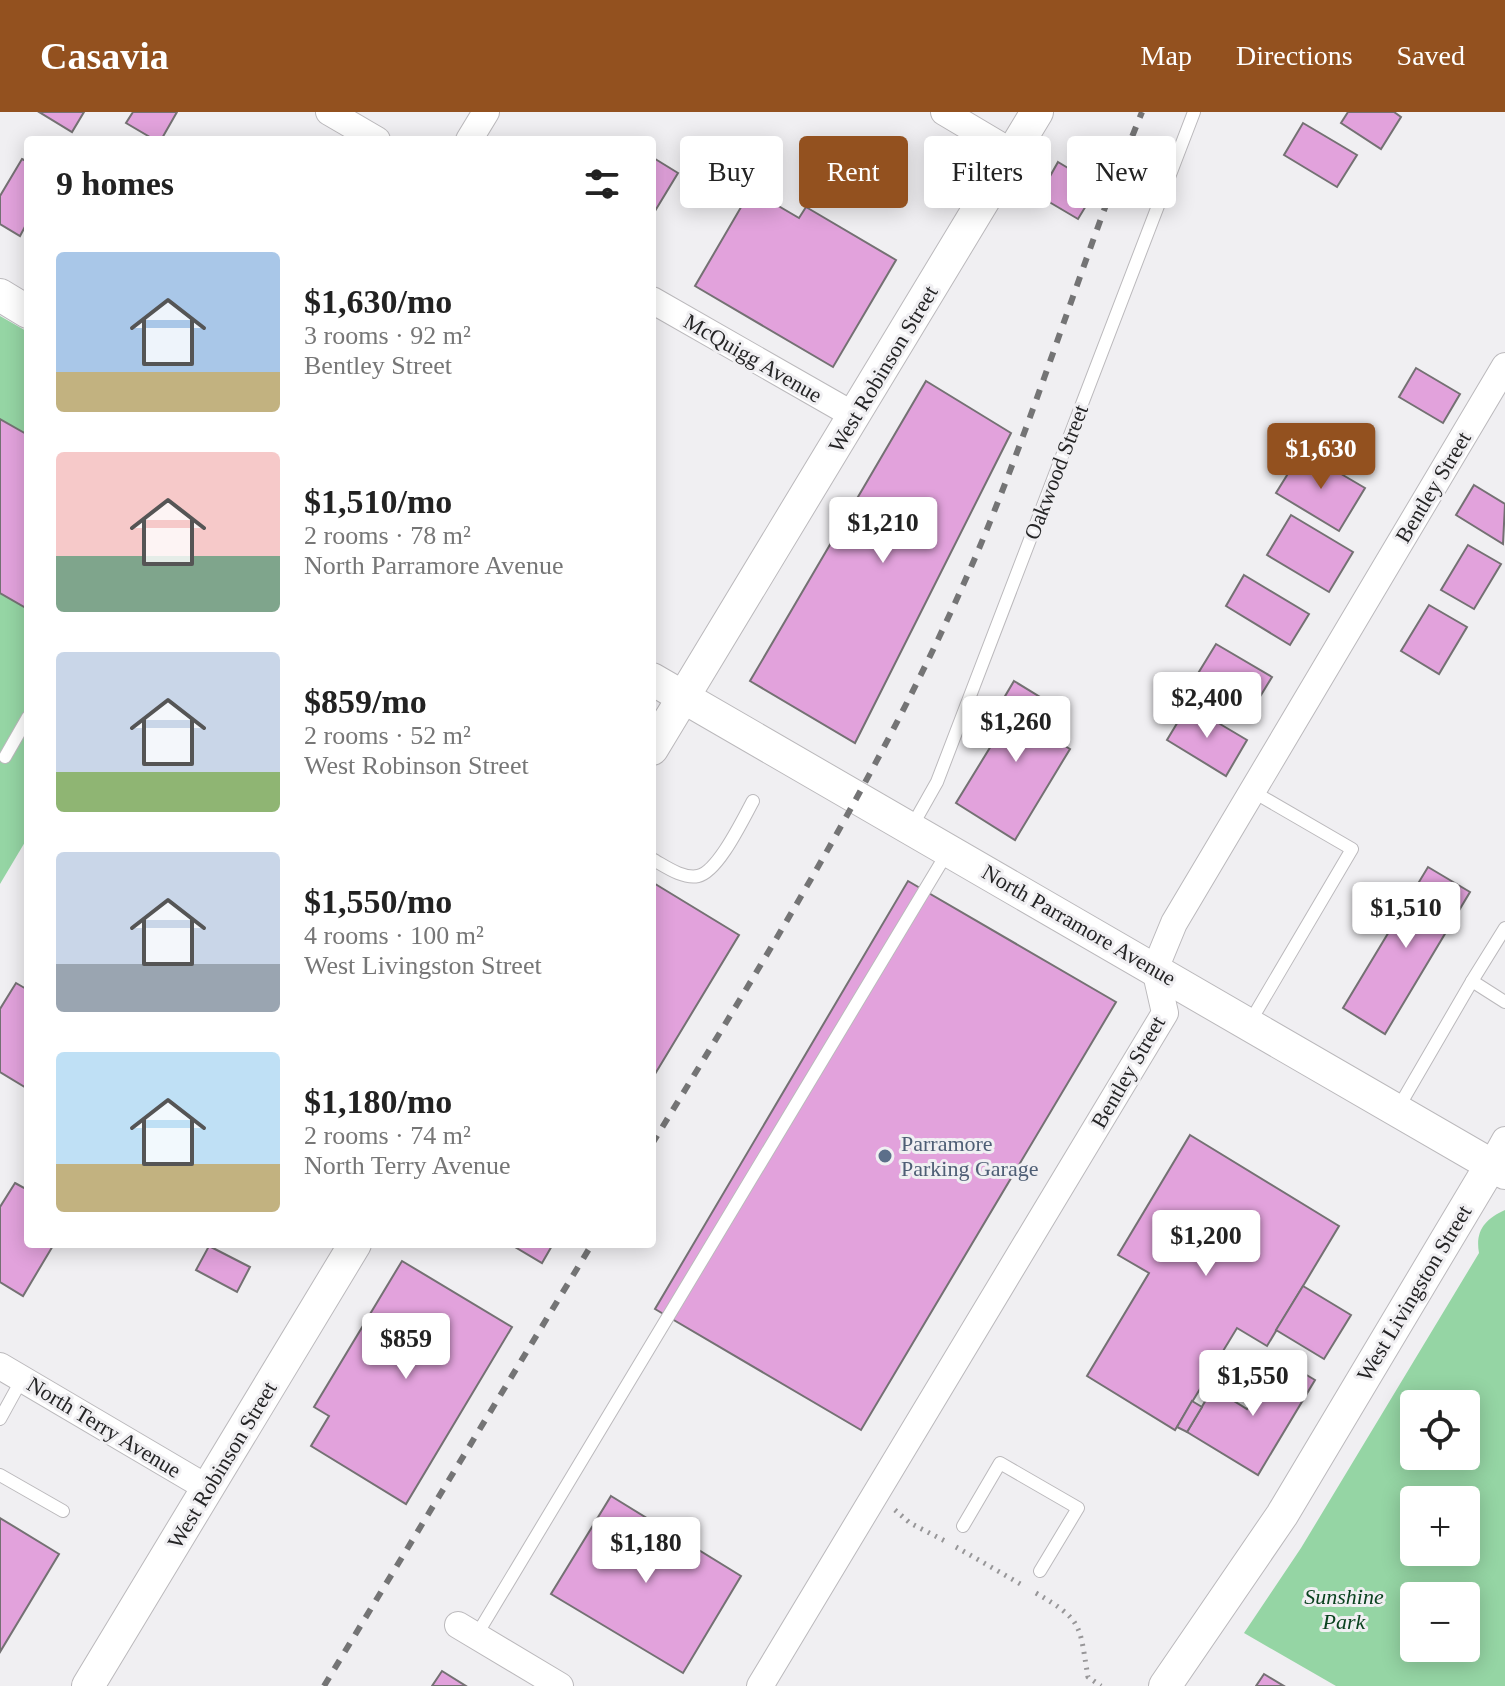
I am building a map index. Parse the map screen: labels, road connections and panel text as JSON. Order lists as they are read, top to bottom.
{
  "streets": {
    "street": [
      "McQuigg Avenue",
      "West Robinson Street",
      "Bentley Street",
      "North Parramore Avenue",
      "West Livingston Street",
      "North Terry Avenue"
    ],
    "lane": ["Oakwood Street"]
  },
  "crossings": [
    ["McQuigg Avenue", "West Robinson Street"],
    ["West Robinson Street", "North Parramore Avenue"],
    ["West Robinson Street", "North Terry Avenue"],
    ["Oakwood Street", "North Parramore Avenue"],
    ["Bentley Street", "North Parramore Avenue"],
    ["North Parramore Avenue", "West Livingston Street"]
  ],
  "parks": ["Sunshine Park"],
  "places": ["Parramore Parking Garage"],
  "page": {
    "header": "Casavia",
    "nav": ["Map", "Directions", "Saved"],
    "chip": [
      "Buy",
      "Rent",
      "Filters",
      "New"
    ],
    "heading": "9 homes",
    "list": [
      {
        "name": "$1,630/mo",
        "note": "3 rooms · 92 m² · Bentley Street"
      },
      {
        "name": "$1,510/mo",
        "note": "2 rooms · 78 m² · North Parramore Avenue"
      },
      {
        "name": "$859/mo",
        "note": "2 rooms · 52 m² · West Robinson Street"
      },
      {
        "name": "$1,550/mo",
        "note": "4 rooms · 100 m² · West Livingston Street"
      },
      {
        "name": "$1,180/mo",
        "note": "2 rooms · 74 m² · North Terry Avenue"
      }
    ],
    "price": [
      "$1,630",
      "$1,210",
      "$2,400",
      "$1,260",
      "$1,510",
      "$1,200",
      "$859",
      "$1,550",
      "$1,180"
    ],
    "map_buttons": ["+", "−"]
  }
}
